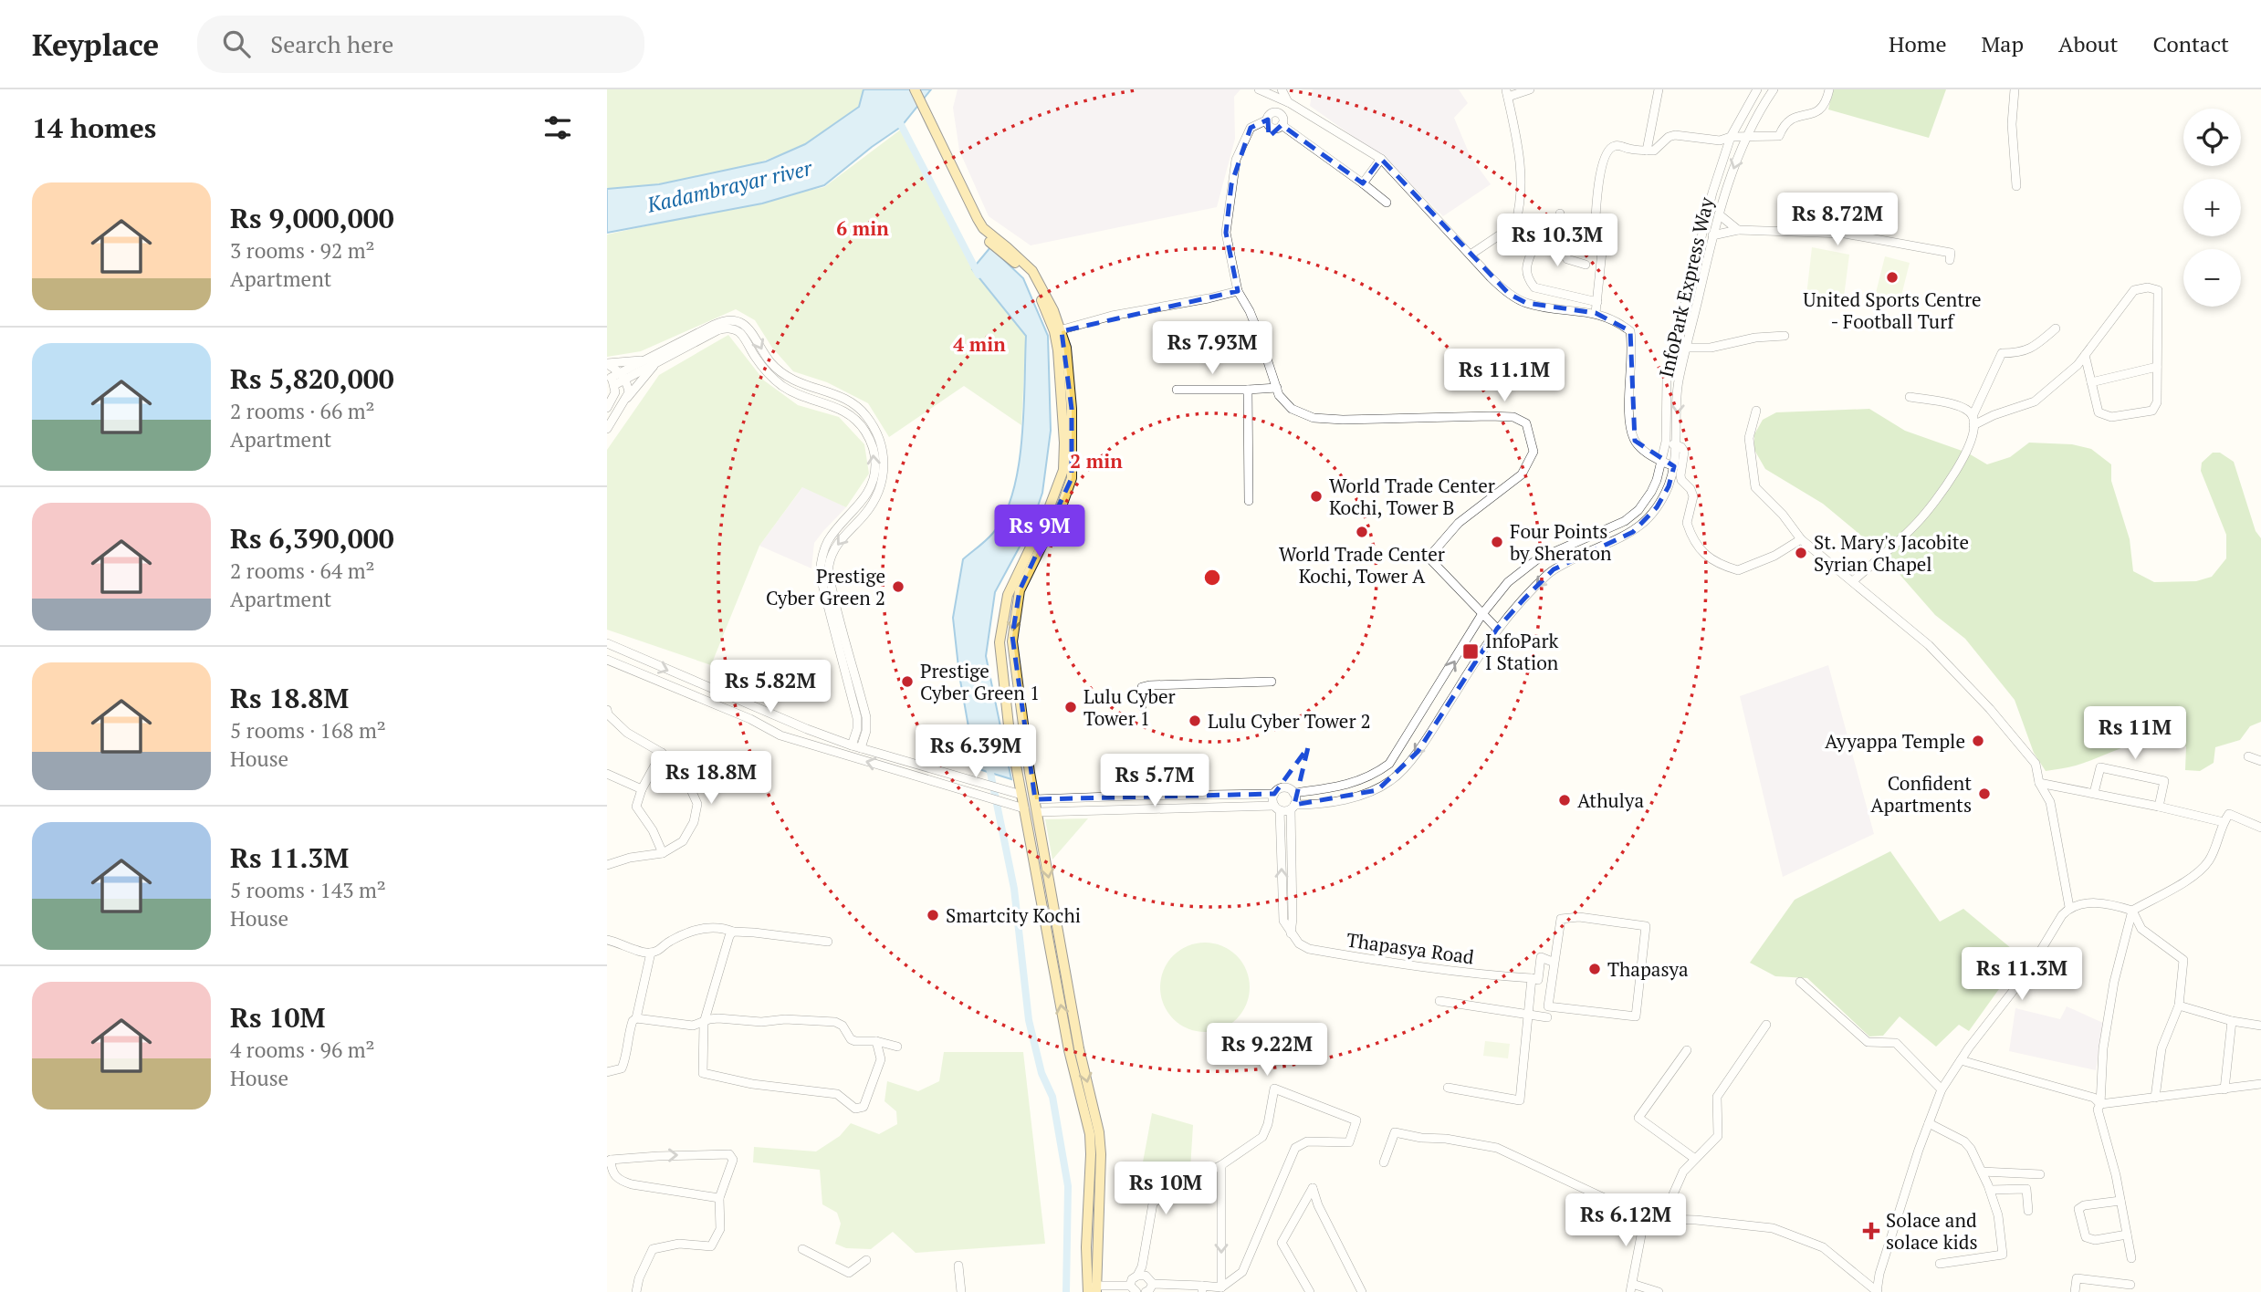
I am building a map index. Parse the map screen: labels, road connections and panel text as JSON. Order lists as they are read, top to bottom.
{
  "streets": {
    "street": ["InfoPark Express Way", "Thapasya Road"]
  },
  "water": ["Kadambrayar river"],
  "places": {
    "other": [
      "United Sports Centre - Football Turf",
      "World Trade Center Kochi, Tower B",
      "World Trade Center Kochi, Tower A",
      "Four Points by Sheraton",
      "St. Mary's Jacobite Syrian Chapel",
      "Prestige Cyber Green 2",
      "Prestige Cyber Green 1",
      "Lulu Cyber Tower 1",
      "Lulu Cyber Tower 2",
      "Ayyappa Temple",
      "Confident Apartments",
      "Athulya",
      "Smartcity Kochi",
      "Thapasya"
    ],
    "transit": ["InfoPark I Station"],
    "health": ["Solace and solace kids"]
  },
  "page": {
    "header": "Keyplace",
    "search": "Search here",
    "nav": [
      "Home",
      "Map",
      "About",
      "Contact"
    ],
    "heading": "14 homes",
    "map_buttons": ["+", "−"],
    "list": [
      {
        "name": "Rs 9,000,000",
        "note": "3 rooms · 92 m² · Apartment"
      },
      {
        "name": "Rs 5,820,000",
        "note": "2 rooms · 66 m² · Apartment"
      },
      {
        "name": "Rs 6,390,000",
        "note": "2 rooms · 64 m² · Apartment"
      },
      {
        "name": "Rs 18.8M",
        "note": "5 rooms · 168 m² · House"
      },
      {
        "name": "Rs 11.3M",
        "note": "5 rooms · 143 m² · House"
      },
      {
        "name": "Rs 10M",
        "note": "4 rooms · 96 m² · House"
      }
    ],
    "price": [
      "Rs 8.72M",
      "Rs 10.3M",
      "Rs 7.93M",
      "Rs 11.1M",
      "Rs 9M",
      "Rs 5.82M",
      "Rs 11M",
      "Rs 6.39M",
      "Rs 18.8M",
      "Rs 5.7M",
      "Rs 11.3M",
      "Rs 9.22M",
      "Rs 10M",
      "Rs 6.12M"
    ]
  },
  "rings": ["6 min", "4 min", "2 min"]
}
